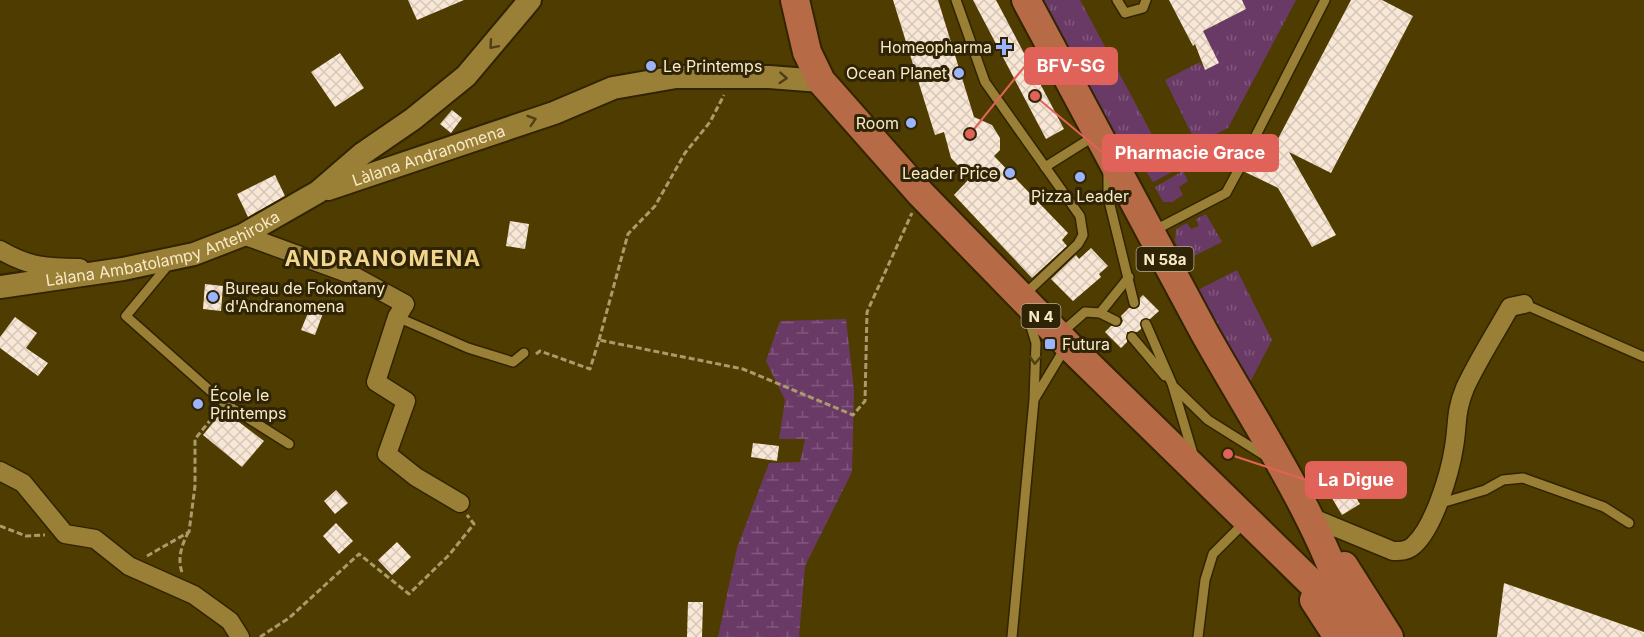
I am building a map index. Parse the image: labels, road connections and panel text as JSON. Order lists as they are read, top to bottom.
{
  "streets": {
    "main road": ["N 58a", "N 4"],
    "street": ["Làlana Andranomena", "Làlana Ambatolampy Antehiroka"]
  },
  "crossings": [
    ["Làlana Andranomena", "Làlana Ambatolampy Antehiroka"],
    ["Làlana Andranomena", "N 4"],
    ["N 58a", "N 4"]
  ],
  "districts": ["ANDRANOMENA"],
  "places": {
    "health": ["Homeopharma"],
    "other": [
      "Le Printemps",
      "Ocean Planet",
      "Pharmacie Grace",
      "Room",
      "BFV-SG",
      "Leader Price",
      "Pizza Leader",
      "Bureau de Fokontany d'Andranomena",
      "École le Printemps",
      "La Digue"
    ],
    "transit": ["Futura"]
  }
}
